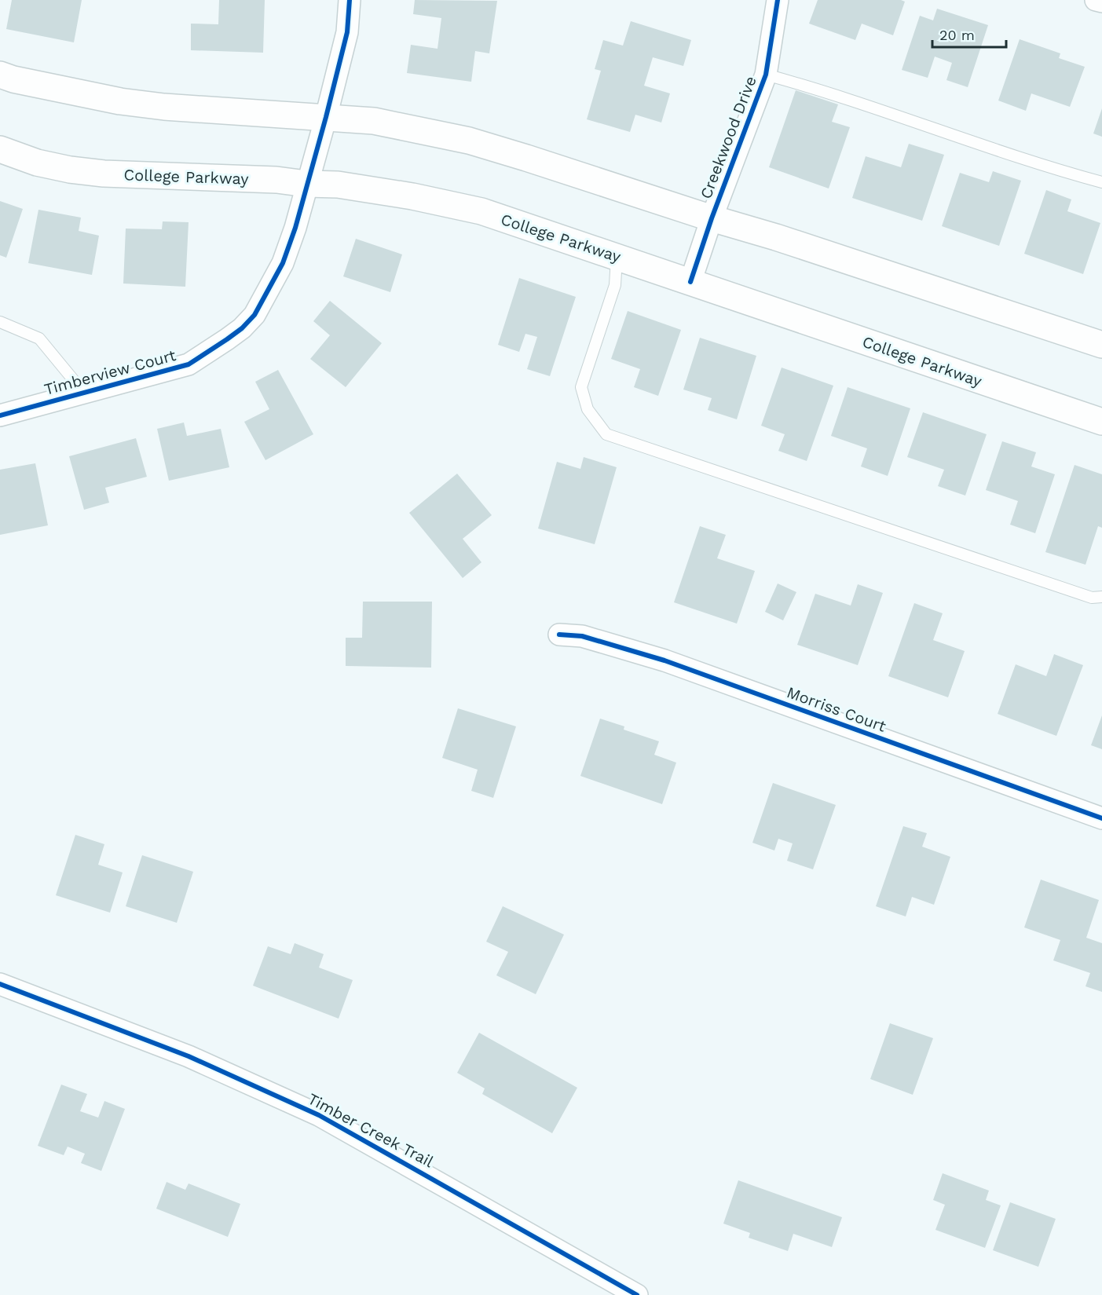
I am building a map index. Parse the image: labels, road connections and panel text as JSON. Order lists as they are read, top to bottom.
{
  "streets": {
    "main road": ["College Parkway"],
    "street": [
      "Creekwood Drive",
      "Timberview Court",
      "Morriss Court",
      "Timber Creek Trail"
    ]
  },
  "crossings": [
    ["Creekwood Drive", "College Parkway"],
    ["College Parkway", "Timberview Court"]
  ],
  "scale_bar": "20 m"
}
